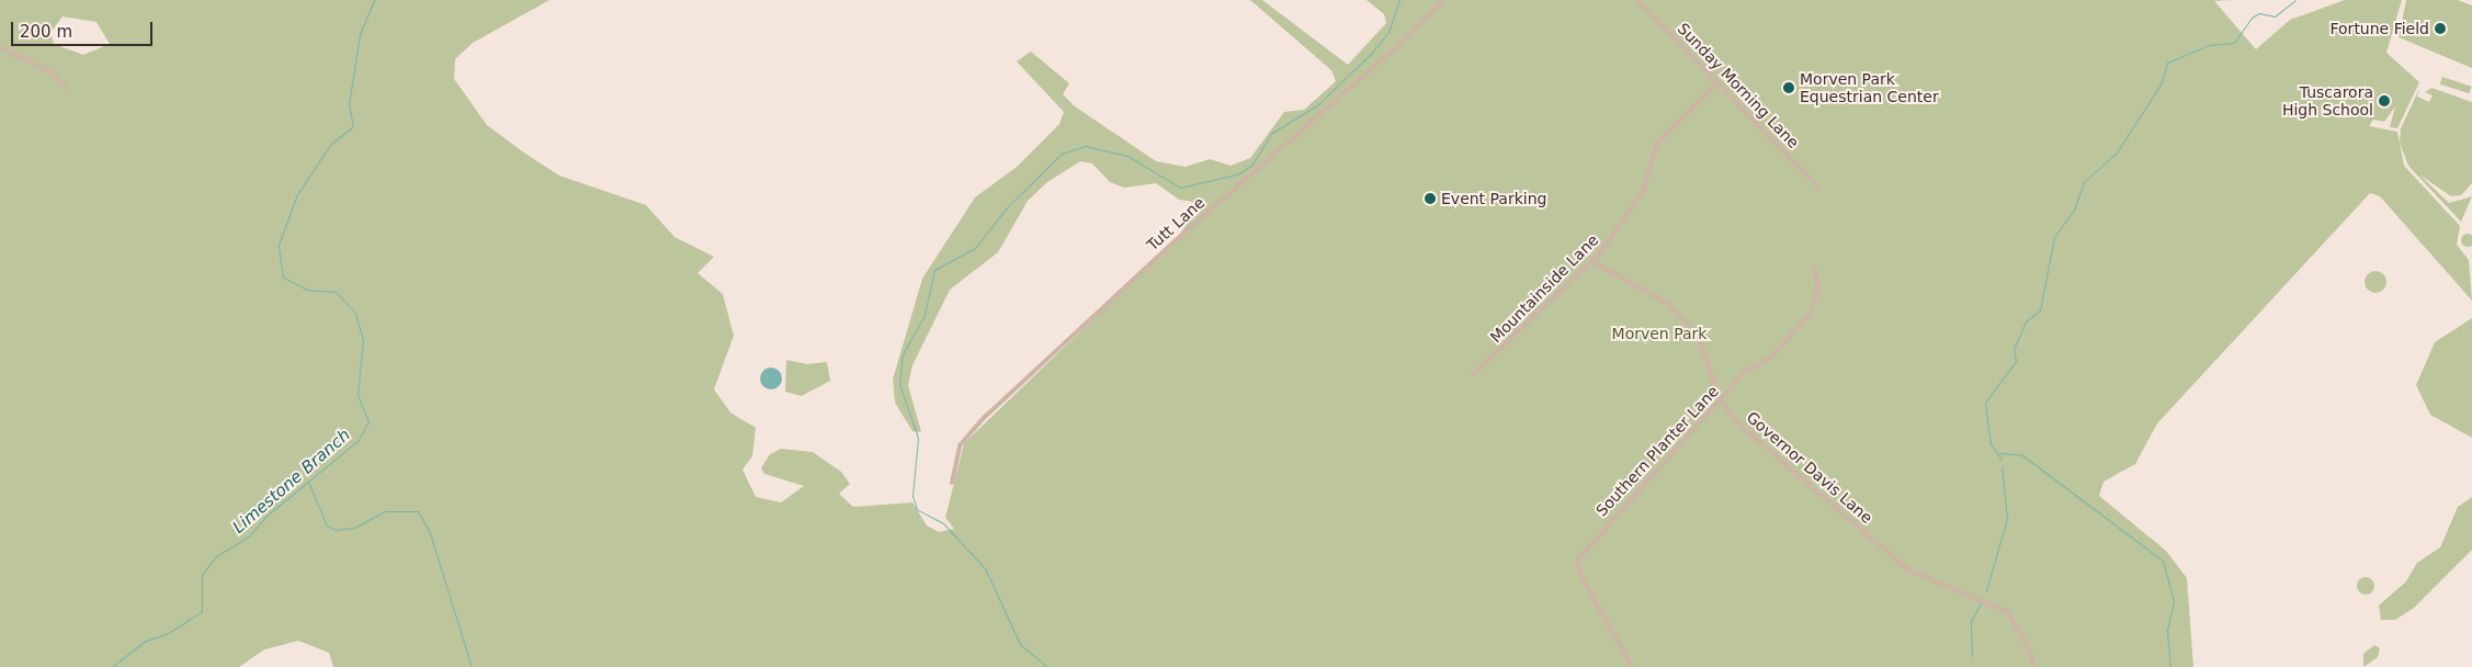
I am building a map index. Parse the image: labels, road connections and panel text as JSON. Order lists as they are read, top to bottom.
{
  "streets": {
    "street": [
      "Sunday Morning Lane",
      "Tutt Lane",
      "Mountainside Lane",
      "Southern Planter Lane",
      "Governor Davis Lane"
    ]
  },
  "crossings": [
    ["Sunday Morning Lane", "Mountainside Lane"],
    ["Mountainside Lane", "Governor Davis Lane"],
    ["Southern Planter Lane", "Governor Davis Lane"]
  ],
  "water": ["Limestone Branch"],
  "parks": ["Morven Park"],
  "places": [
    "Fortune Field",
    "Morven Park Equestrian Center",
    "Tuscarora High School",
    "Event Parking"
  ],
  "scale_bar": "200 m"
}
